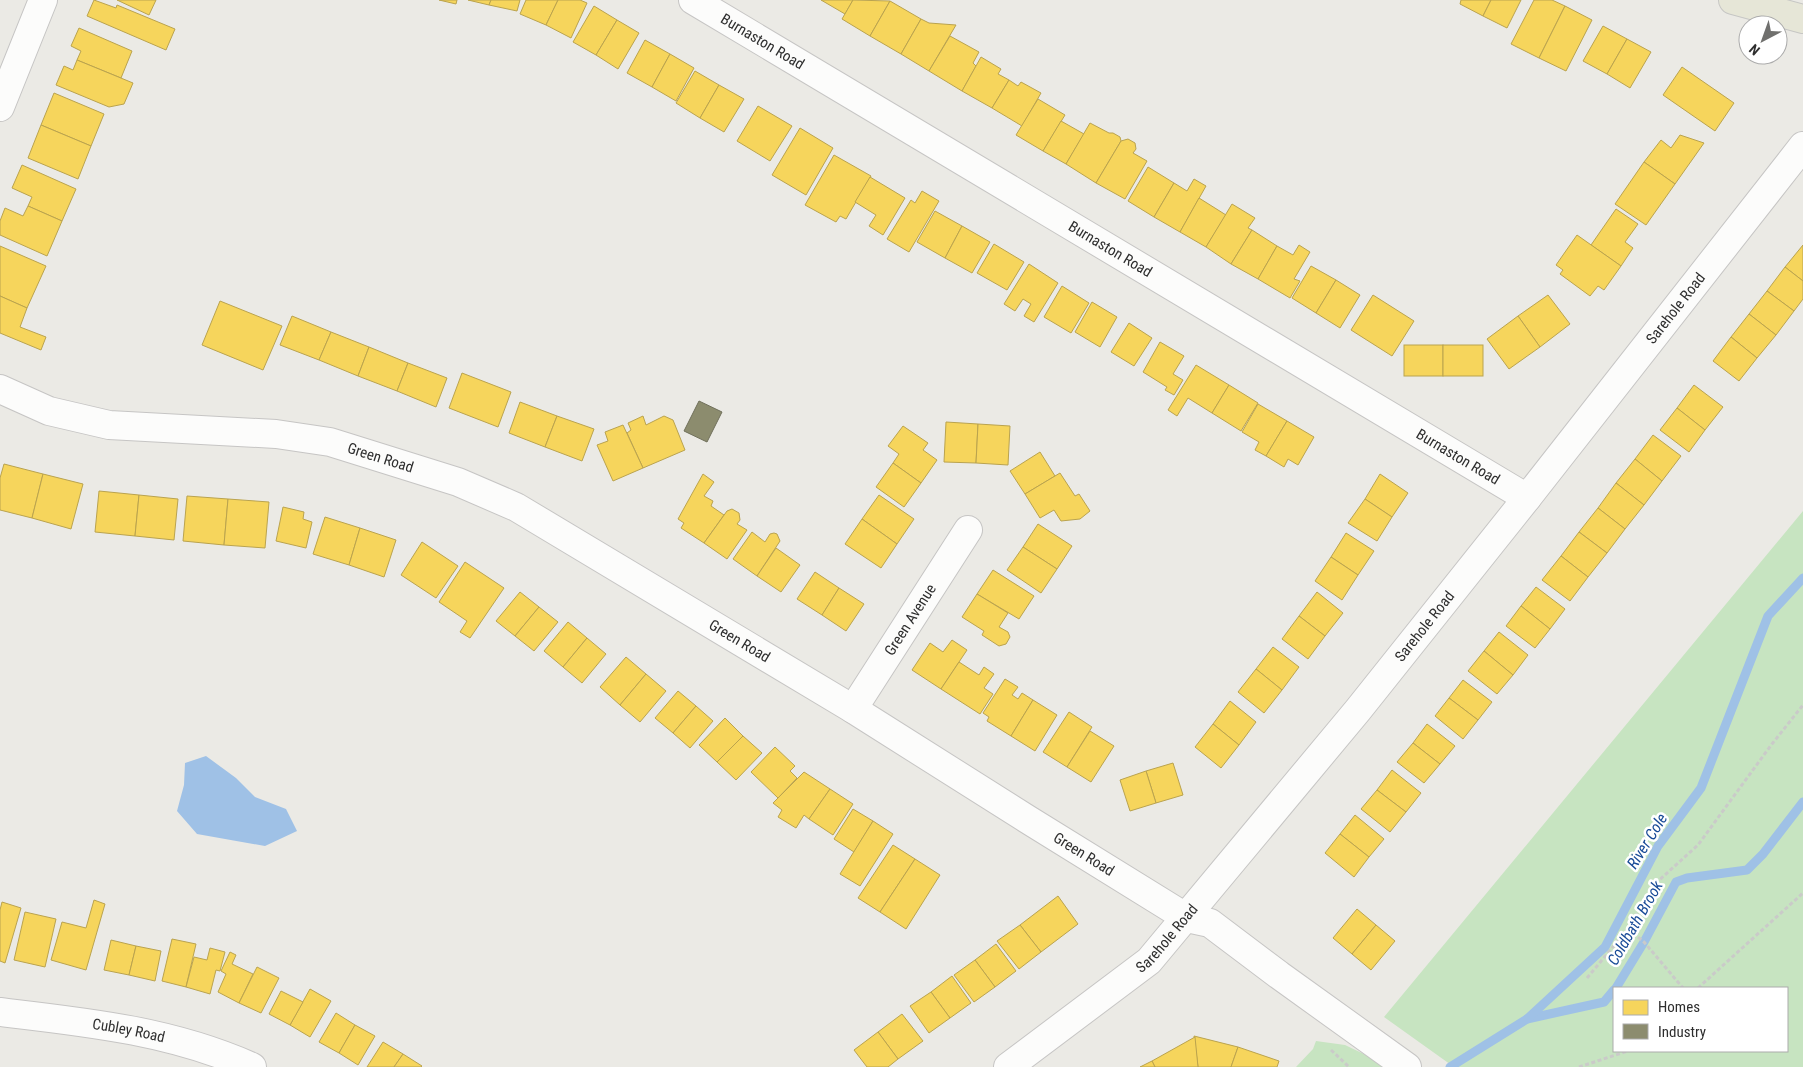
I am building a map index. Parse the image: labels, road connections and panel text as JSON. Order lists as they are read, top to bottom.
{
  "streets": {
    "street": [
      "Burnaston Road",
      "Sarehole Road",
      "Green Road",
      "Green Avenue",
      "Cubley Road"
    ]
  },
  "crossings": [
    ["Burnaston Road", "Sarehole Road"],
    ["Sarehole Road", "Green Road"],
    ["Green Road", "Green Avenue"]
  ],
  "water": ["River Cole", "Coldbath Brook"],
  "legend": ["Homes", "Industry"],
  "north": "bottom left"
}
